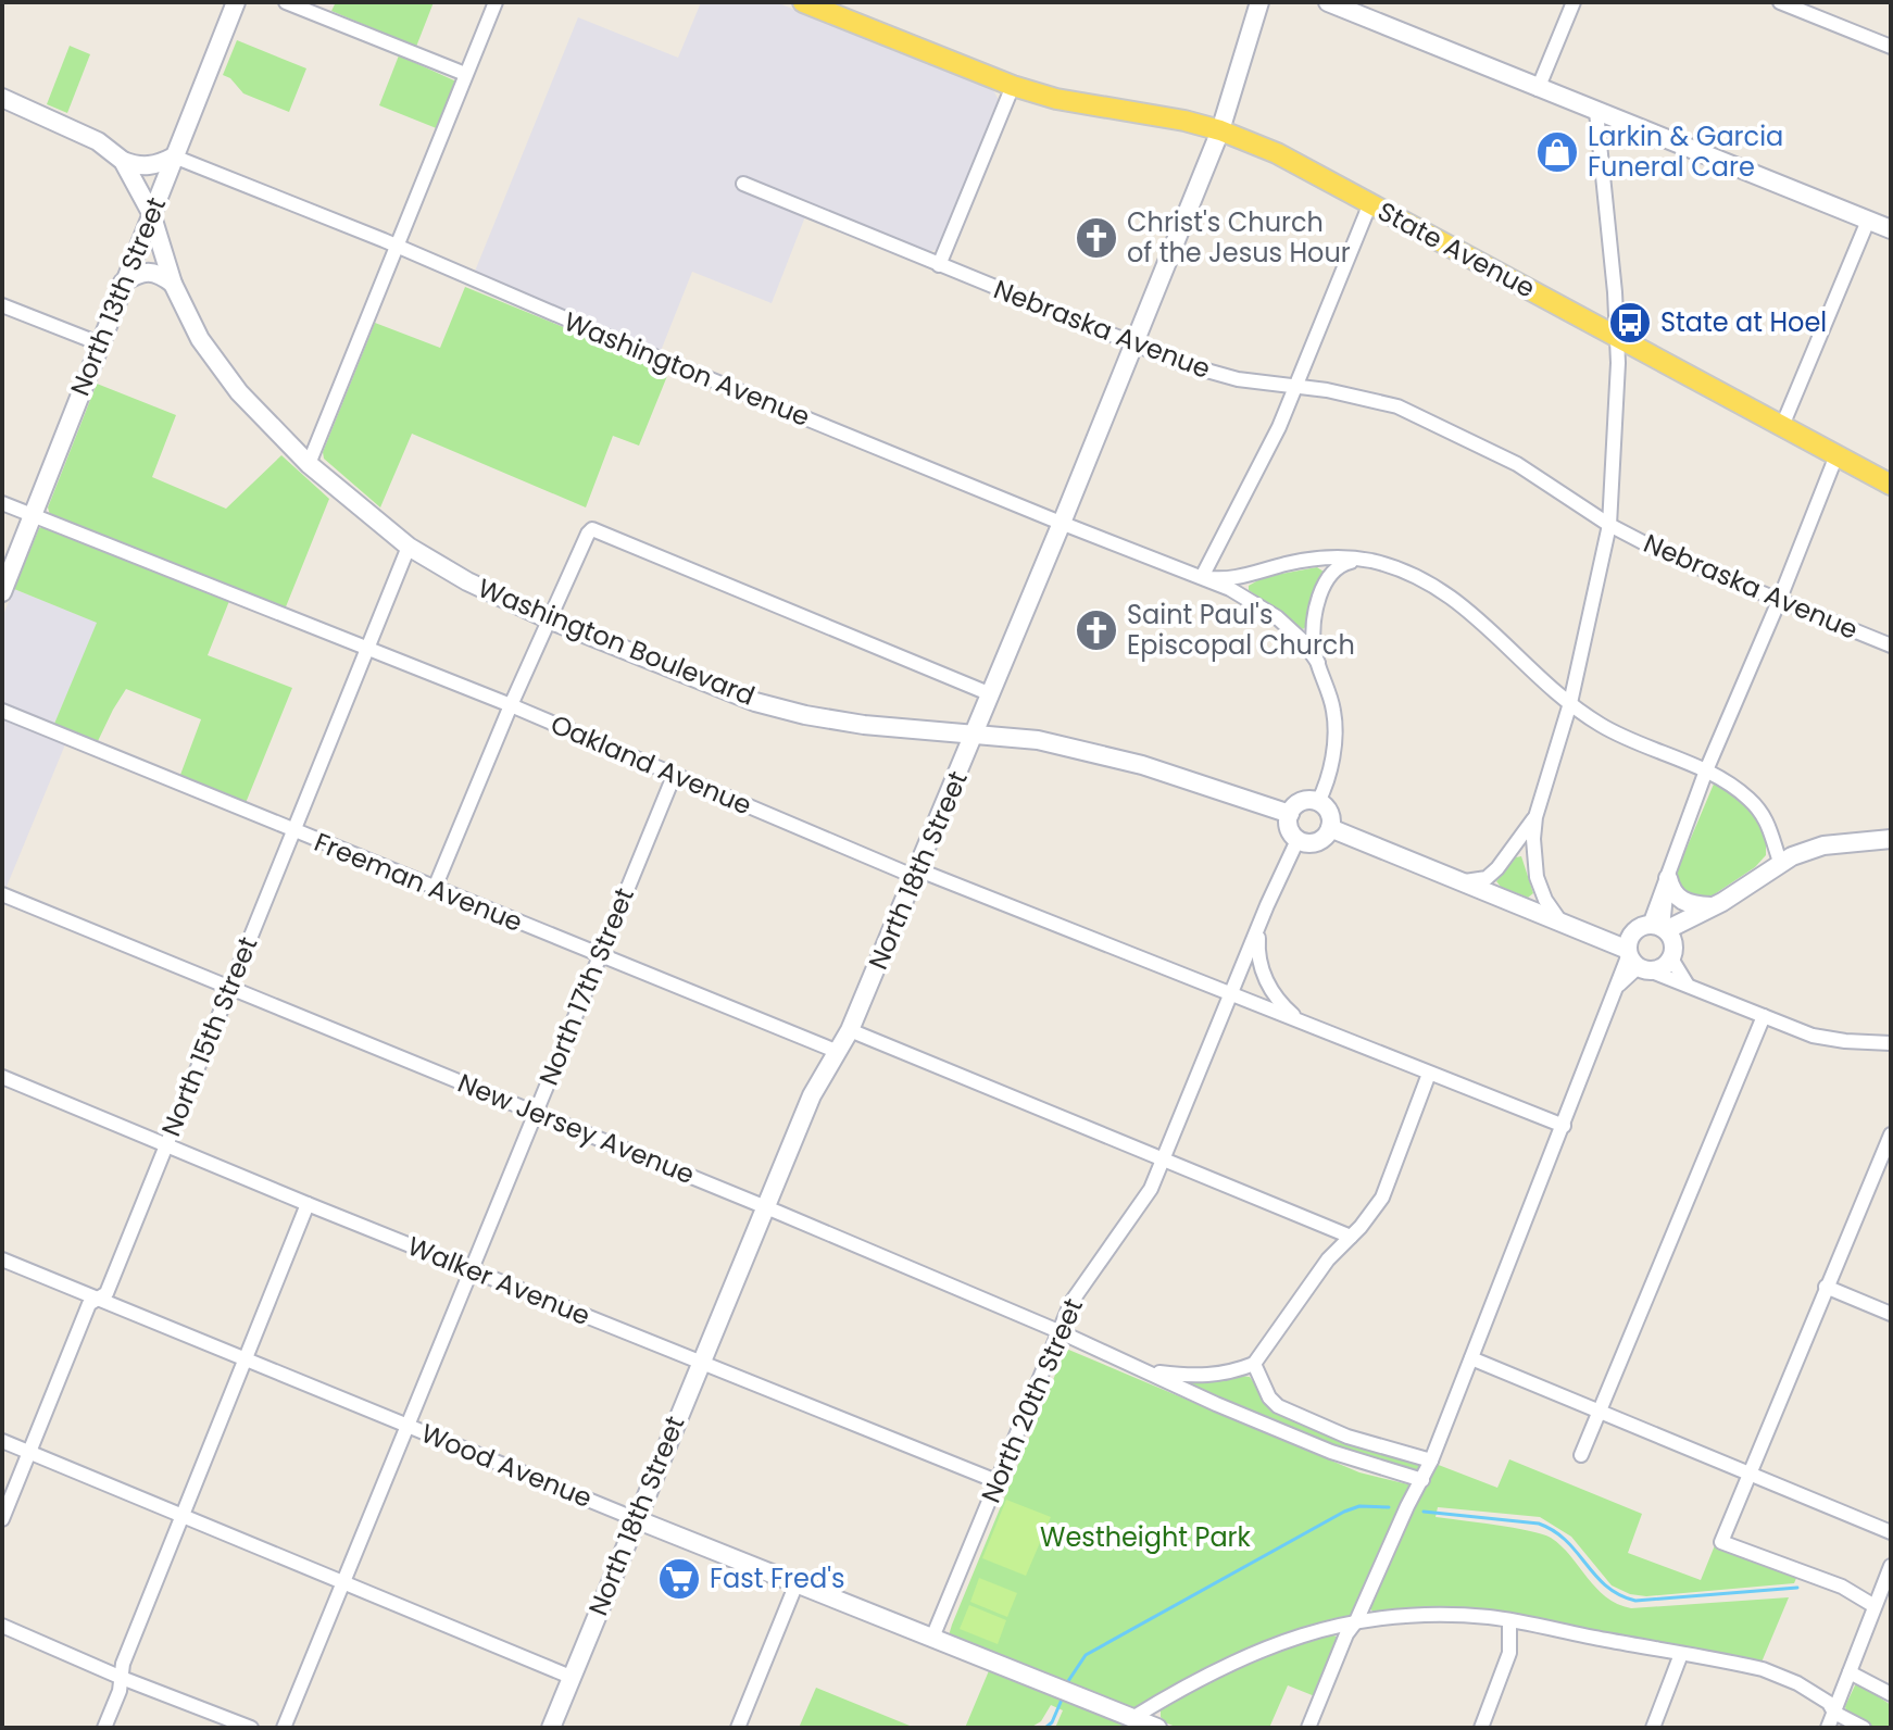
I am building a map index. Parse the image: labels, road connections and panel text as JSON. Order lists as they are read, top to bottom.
{
  "streets": {
    "main road": ["State Avenue"],
    "street": [
      "North 13th Street",
      "Nebraska Avenue",
      "Washington Avenue",
      "Washington Boulevard",
      "Oakland Avenue",
      "North 18th Street",
      "Freeman Avenue",
      "North 17th Street",
      "North 15th Street",
      "New Jersey Avenue",
      "Walker Avenue",
      "North 20th Street",
      "Wood Avenue"
    ]
  },
  "crossings": [
    ["State Avenue", "North 18th Street"],
    ["North 13th Street", "Washington Avenue"],
    ["North 13th Street", "Washington Boulevard"],
    ["North 13th Street", "Oakland Avenue"],
    ["Nebraska Avenue", "North 18th Street"],
    ["Washington Avenue", "North 18th Street"],
    ["Washington Boulevard", "North 18th Street"],
    ["Washington Boulevard", "North 15th Street"],
    ["Washington Boulevard", "North 20th Street"],
    ["Oakland Avenue", "North 18th Street"],
    ["Oakland Avenue", "North 17th Street"],
    ["Oakland Avenue", "North 15th Street"],
    ["Oakland Avenue", "North 20th Street"],
    ["North 18th Street", "Freeman Avenue"],
    ["North 18th Street", "New Jersey Avenue"],
    ["North 18th Street", "Walker Avenue"],
    ["North 18th Street", "Wood Avenue"],
    ["Freeman Avenue", "North 17th Street"],
    ["Freeman Avenue", "North 15th Street"],
    ["North 17th Street", "New Jersey Avenue"],
    ["North 17th Street", "Walker Avenue"],
    ["North 17th Street", "Wood Avenue"],
    ["North 15th Street", "New Jersey Avenue"],
    ["North 15th Street", "Walker Avenue"],
    ["North 15th Street", "Wood Avenue"],
    ["New Jersey Avenue", "North 20th Street"],
    ["Walker Avenue", "North 20th Street"],
    ["North 20th Street", "Wood Avenue"]
  ],
  "parks": ["Westheight Park"],
  "places": {
    "shop": ["Larkin & Garcia Funeral Care"],
    "church": ["Christ's Church of the Jesus Hour", "Saint Paul's Episcopal Church"],
    "bus stop": ["State at Hoel"],
    "supermarket": ["Fast Fred's"]
  }
}
